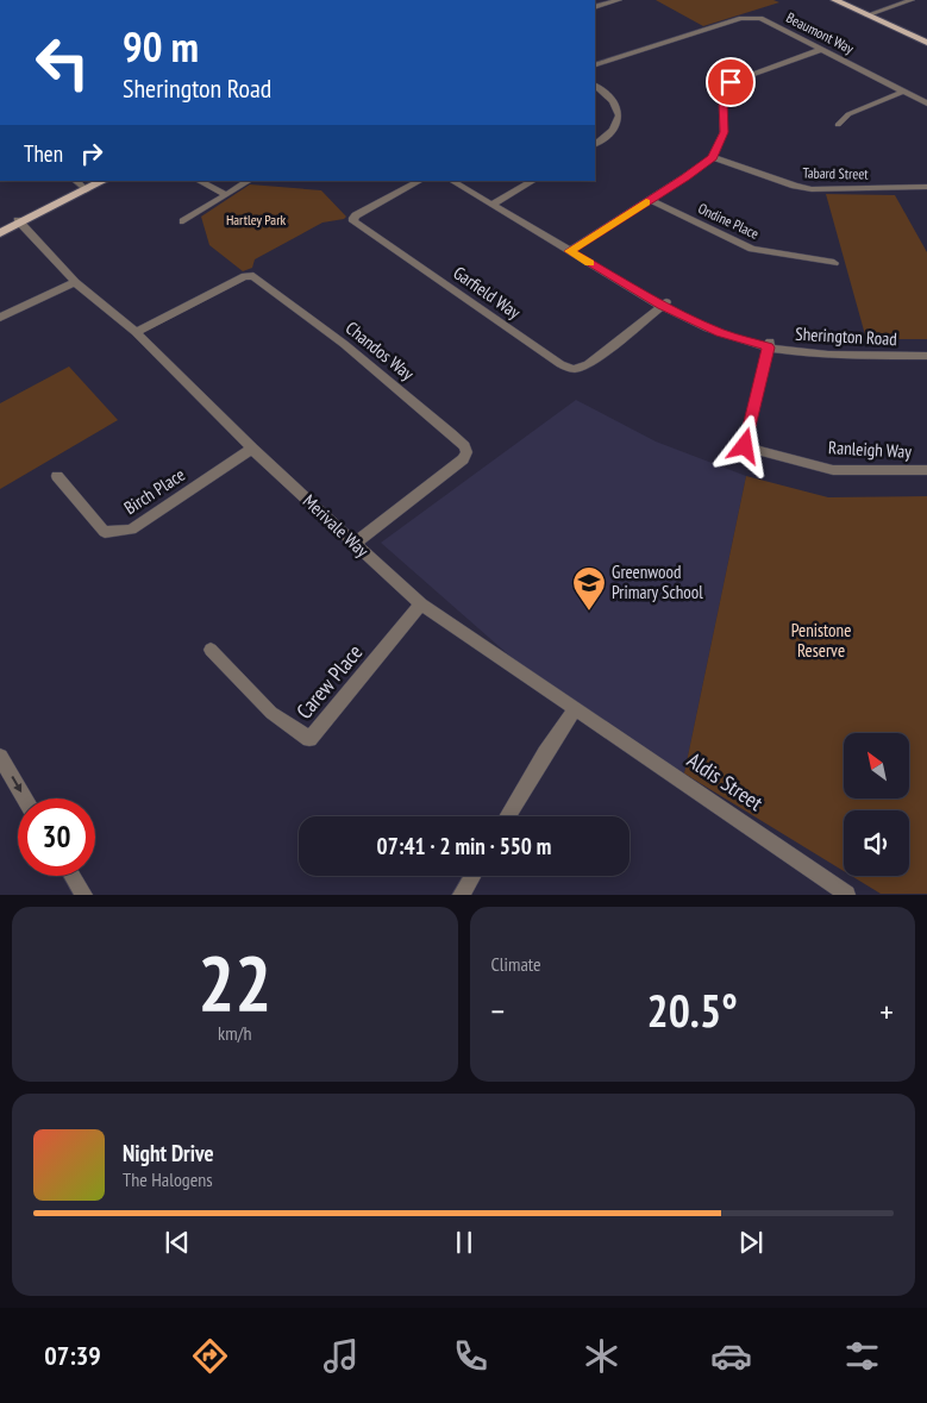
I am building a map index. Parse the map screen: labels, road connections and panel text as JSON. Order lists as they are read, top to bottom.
{
  "streets": {
    "street": [
      "Beaumont Way",
      "Tabard Street",
      "Ondine Place",
      "Garfield Way",
      "Sherington Road",
      "Chandos Way",
      "Ranleigh Way",
      "Birch Place",
      "Merivale Way",
      "Carew Place",
      "Aldis Street"
    ]
  },
  "crossings": [
    ["Garfield Way", "Sherington Road"],
    ["Sherington Road", "Ranleigh Way"],
    ["Chandos Way", "Merivale Way"],
    ["Birch Place", "Merivale Way"],
    ["Merivale Way", "Carew Place"],
    ["Merivale Way", "Aldis Street"]
  ],
  "parks": ["Hartley Park", "Penistone Reserve"],
  "places": {
    "school or university": ["Greenwood Primary School"]
  },
  "north": "top left",
  "page": {
    "turn": ["90 m", "Sherington Road"],
    "then": "Then",
    "limit": "30",
    "trip": "07:41 · 2 min · 550 m",
    "tile": [
      ["22", "km/h"],
      "Climate"
    ],
    "heat": ["−", "20.5°", "+"],
    "song": ["Night Drive", "The Halogens"],
    "tabs": "07:39"
  }
}
